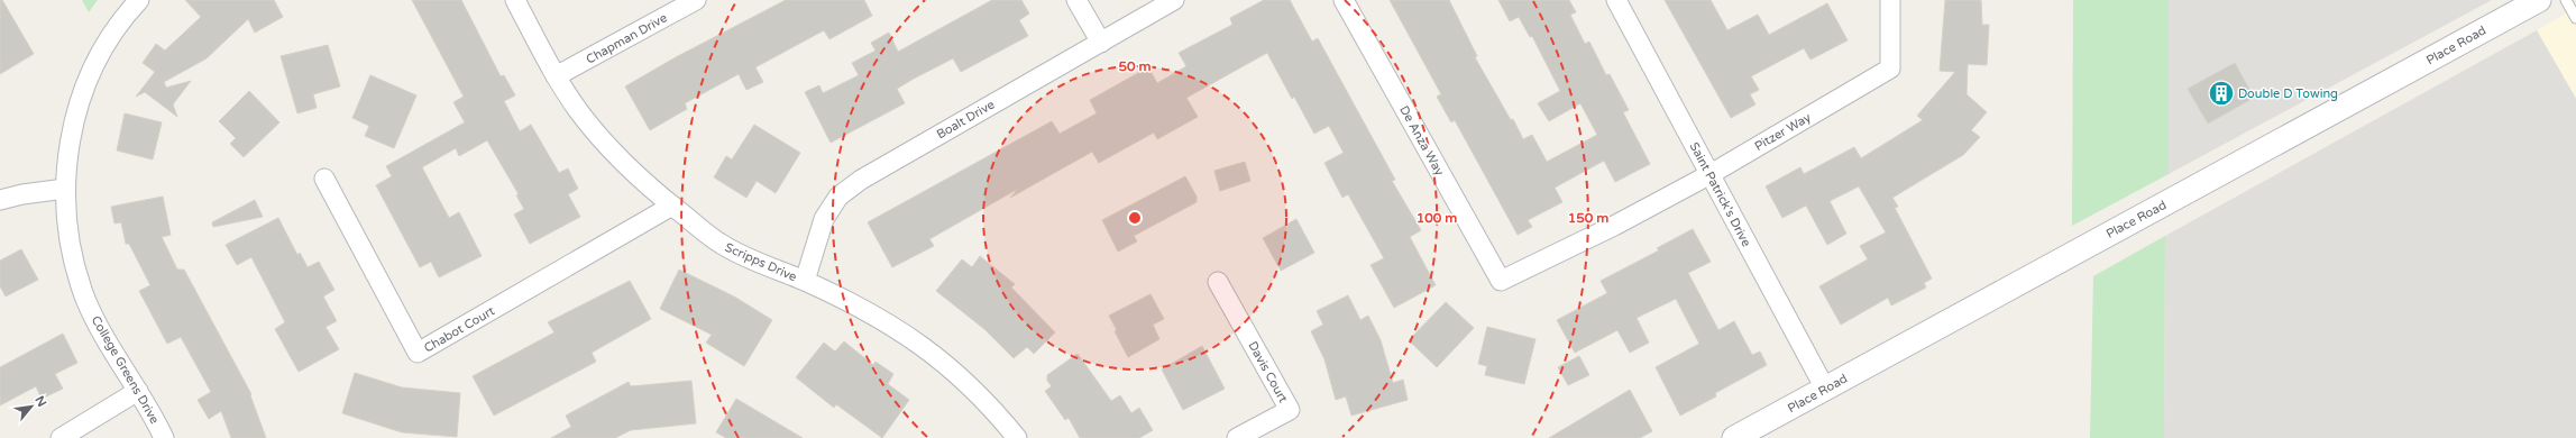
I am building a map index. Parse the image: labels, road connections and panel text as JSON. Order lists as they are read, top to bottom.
{
  "streets": {
    "street": [
      "Chapman Drive",
      "Place Road",
      "Boalt Drive",
      "Pitzer Way",
      "De Anza Way",
      "Saint Patrick's Drive",
      "Scripps Drive",
      "Chabot Court",
      "College Greens Drive",
      "Davis Court"
    ]
  },
  "crossings": [
    ["Chapman Drive", "Scripps Drive"],
    ["Place Road", "Saint Patrick's Drive"],
    ["Boalt Drive", "Scripps Drive"],
    ["Pitzer Way", "De Anza Way"],
    ["Pitzer Way", "Saint Patrick's Drive"],
    ["Scripps Drive", "Chabot Court"]
  ],
  "places": {
    "building": ["Double D Towing"]
  },
  "north": "top right",
  "rings": ["50 m", "100 m", "150 m"]
}
